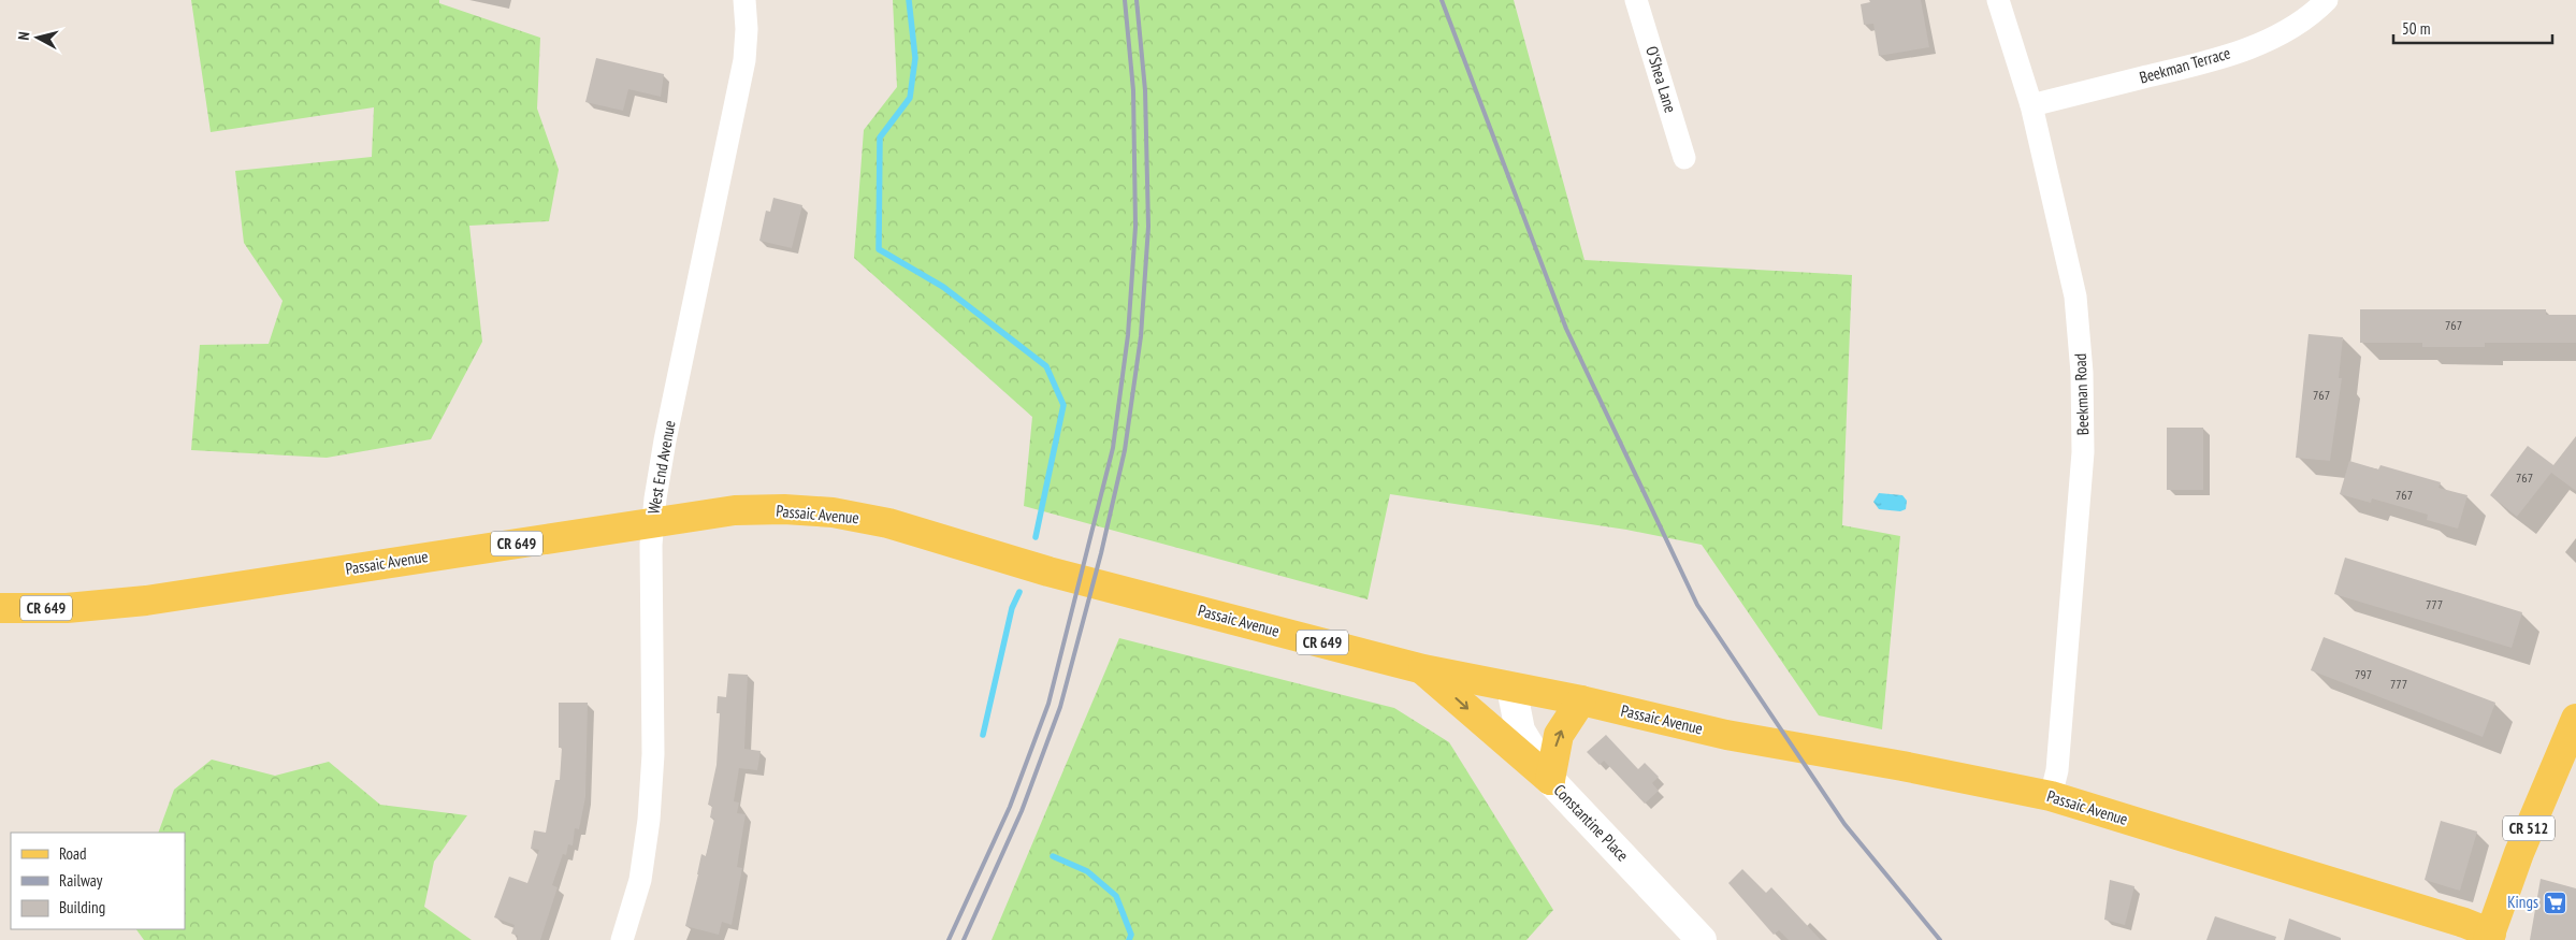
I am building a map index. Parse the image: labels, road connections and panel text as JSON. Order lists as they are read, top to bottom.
{
  "streets": {
    "main road": ["Passaic Avenue", "CR 649", "CR 512"],
    "street": [
      "Beekman Terrace",
      "O'Shea Lane",
      "Beekman Road",
      "West End Avenue",
      "Constantine Place"
    ]
  },
  "crossings": [
    ["Beekman Terrace", "Beekman Road"],
    ["Beekman Road", "Passaic Avenue"],
    ["West End Avenue", "Passaic Avenue"],
    ["Passaic Avenue", "Constantine Place"],
    ["Passaic Avenue", "CR 512"]
  ],
  "places": {
    "supermarket": ["Kings"]
  },
  "house_numbers": [
    "767",
    "767",
    "767",
    "767",
    "777",
    "797",
    "777"
  ],
  "legend": ["Road", "Railway", "Building"],
  "scale_bar": "50 m",
  "north": "left"
}
